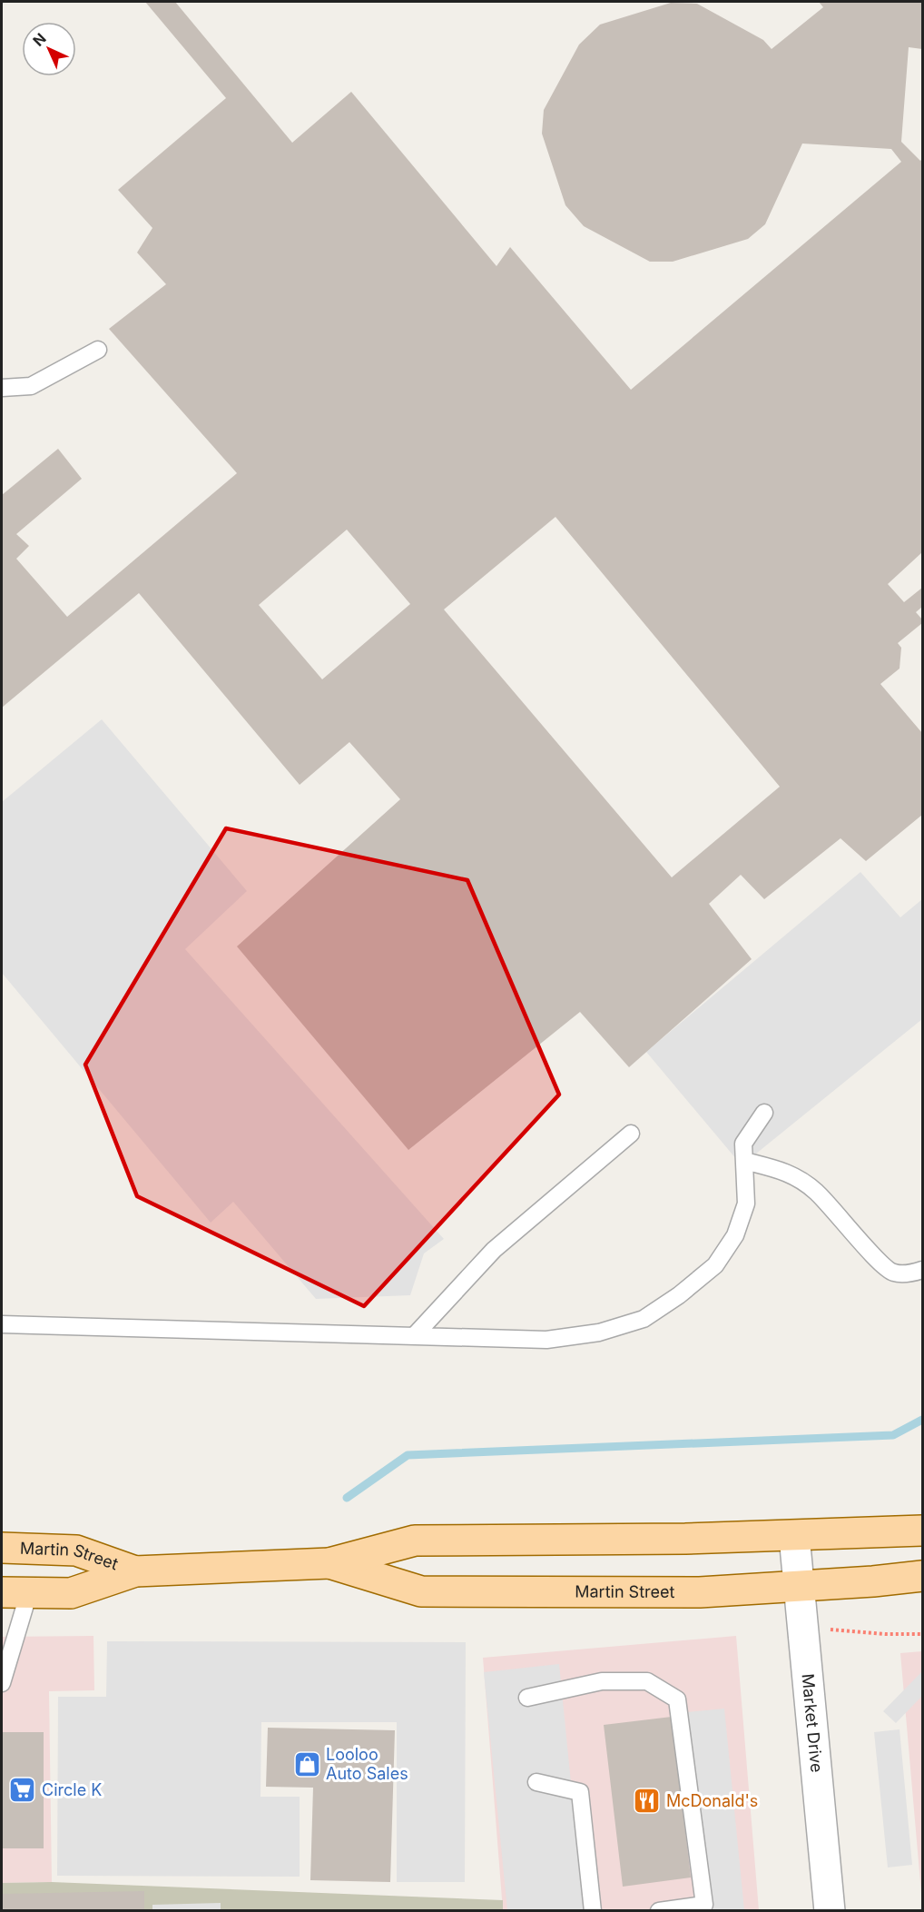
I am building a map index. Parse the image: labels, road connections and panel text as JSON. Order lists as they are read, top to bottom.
{
  "streets": {
    "main road": ["Martin Street"],
    "street": ["Market Drive"]
  },
  "crossings": [
    ["Martin Street", "Market Drive"]
  ],
  "places": {
    "shop": ["Looloo Auto Sales"],
    "supermarket": ["Circle K"],
    "restaurant": ["McDonald's"]
  },
  "north": "top left"
}
